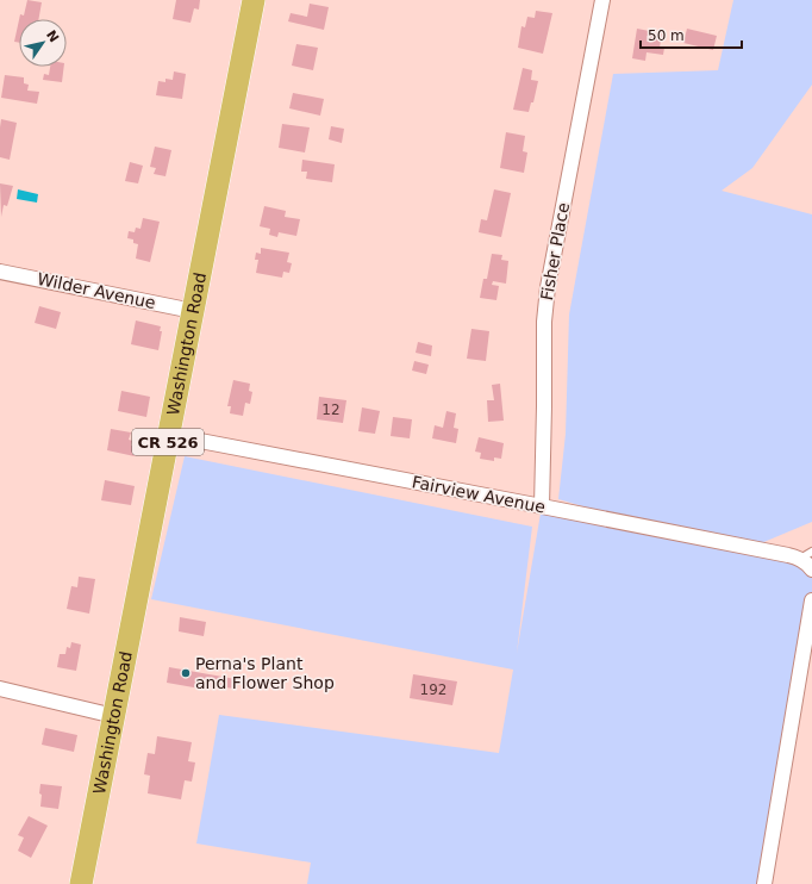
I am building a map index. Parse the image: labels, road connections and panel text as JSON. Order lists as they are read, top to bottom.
{
  "streets": {
    "main road": ["Washington Road", "CR 526"],
    "street": ["Fisher Place", "Wilder Avenue", "Fairview Avenue"]
  },
  "crossings": [
    ["Fisher Place", "Fairview Avenue"],
    ["Wilder Avenue", "Washington Road"],
    ["Washington Road", "Fairview Avenue"]
  ],
  "places": ["Perna's Plant and Flower Shop"],
  "house_numbers": ["12", "192"],
  "scale_bar": "50 m",
  "north": "top right"
}
